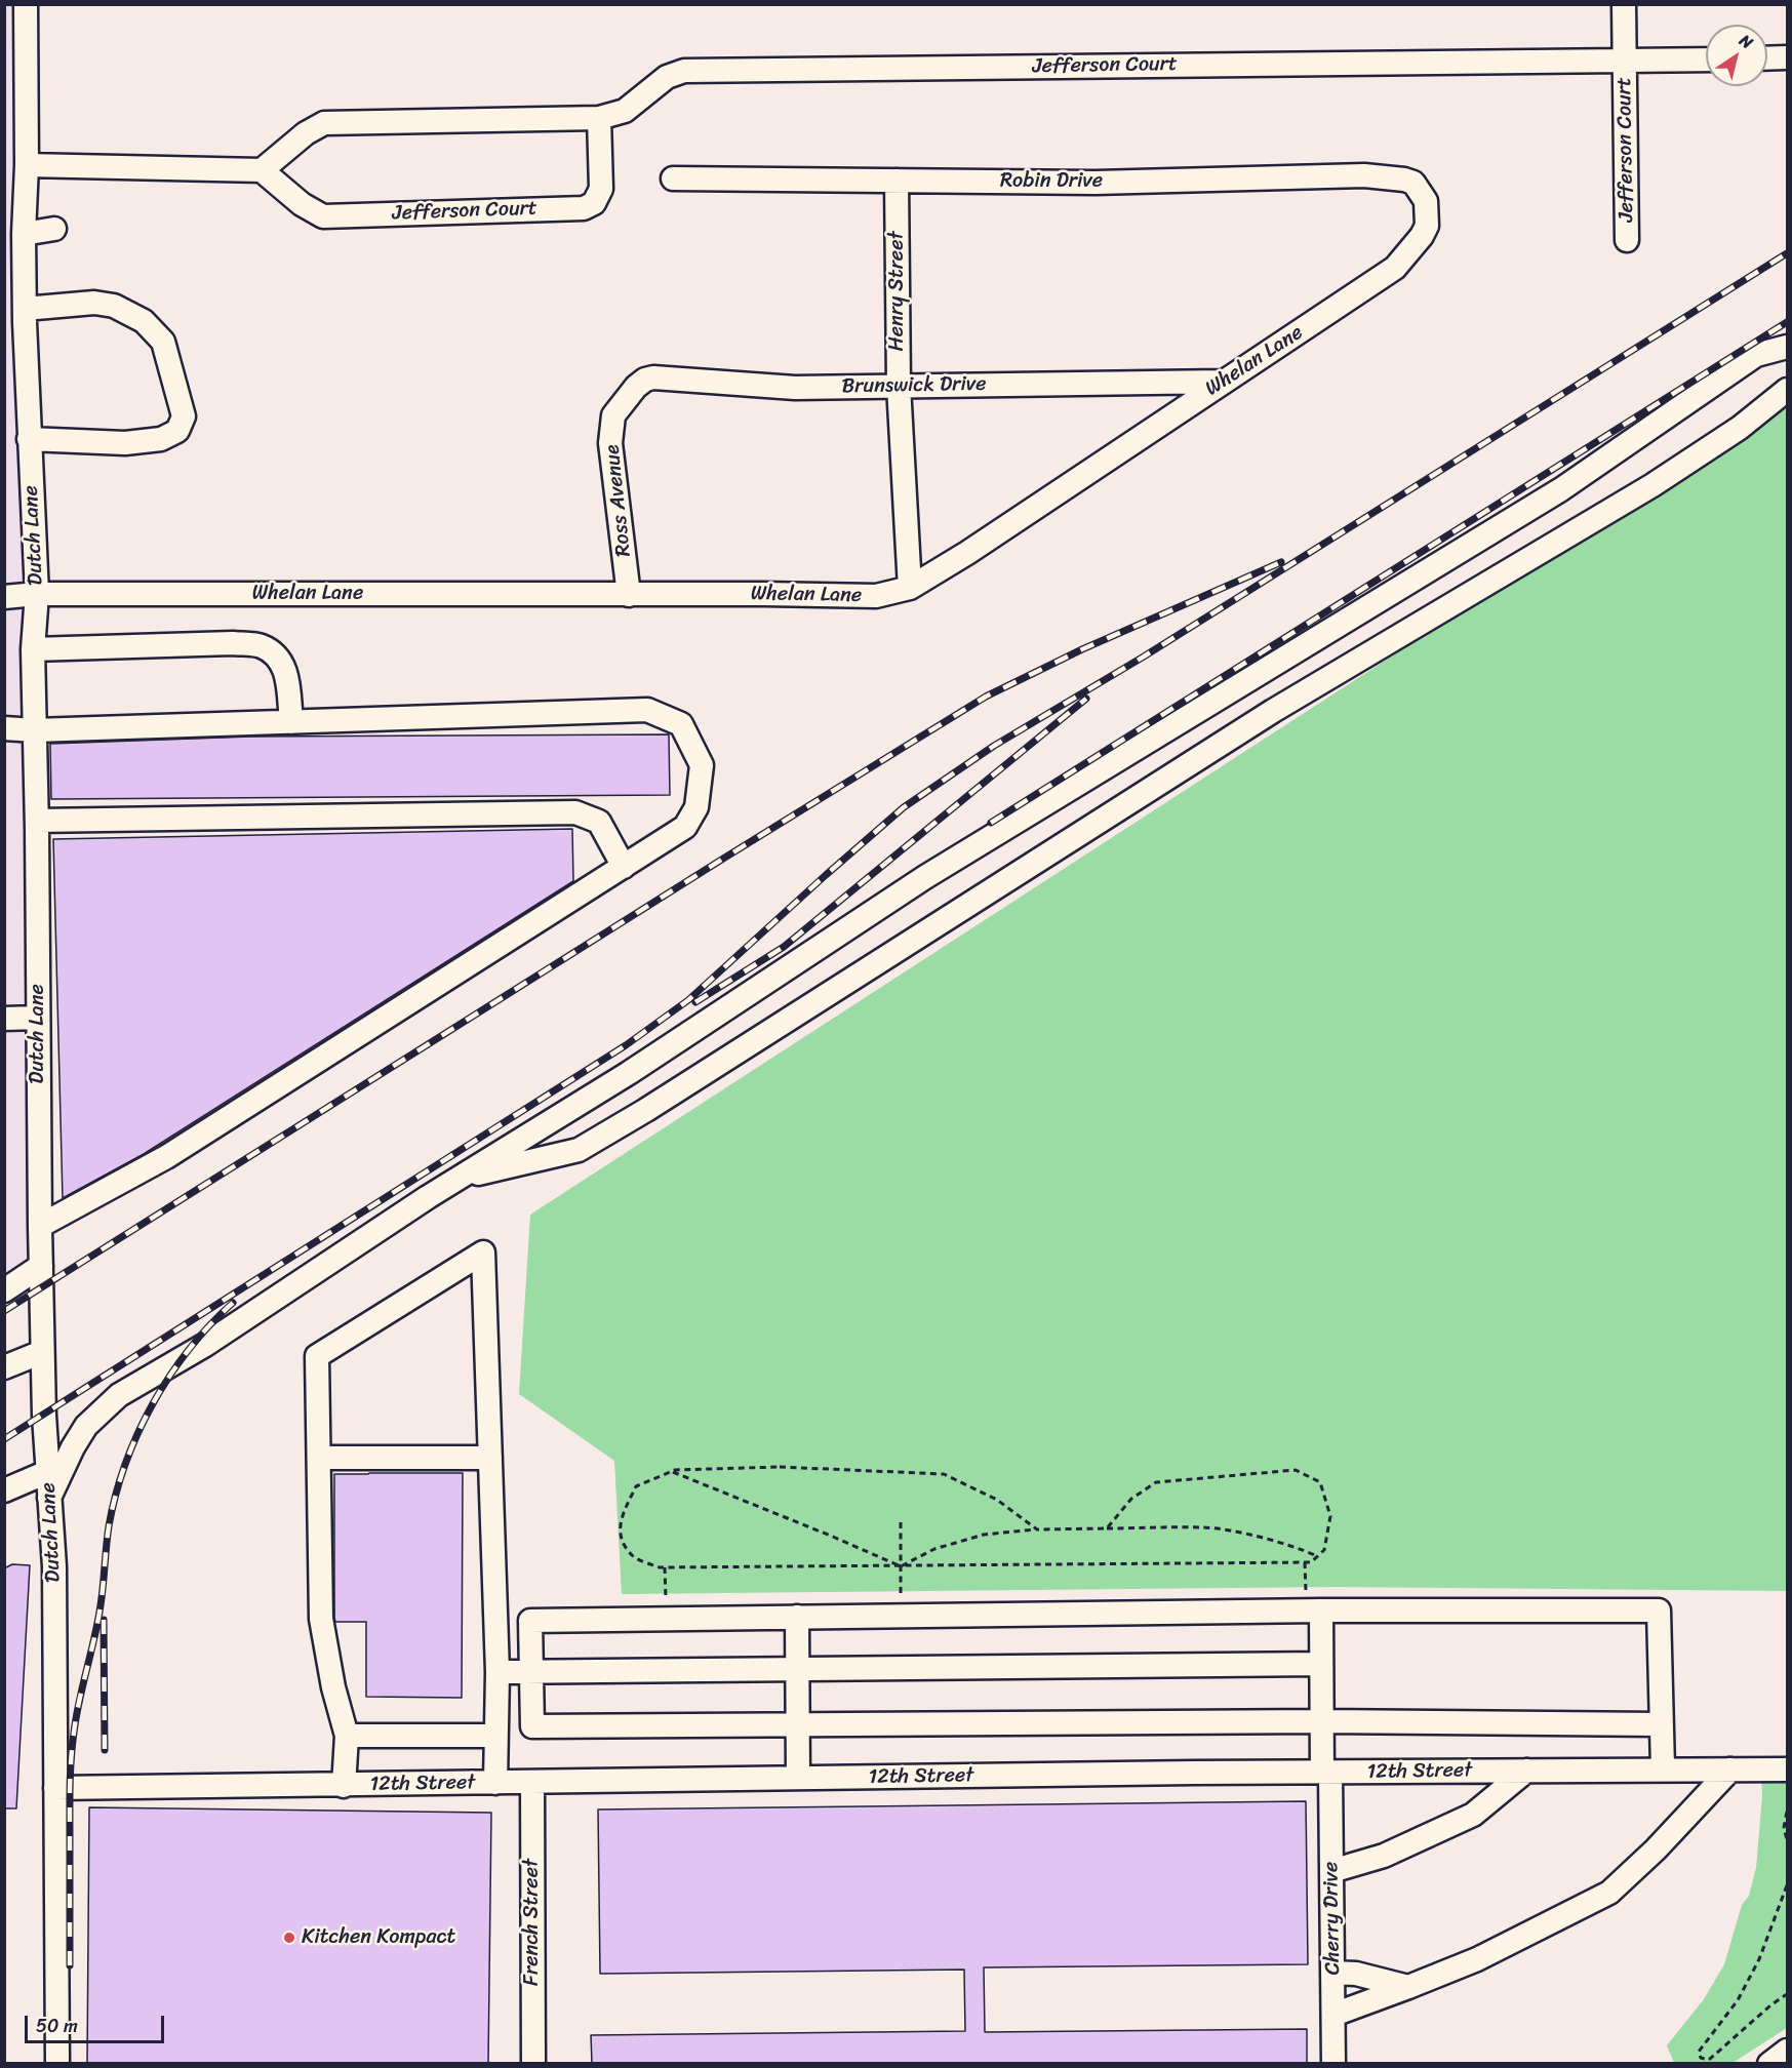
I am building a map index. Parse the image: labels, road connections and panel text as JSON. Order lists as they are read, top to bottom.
{
  "streets": {
    "street": [
      "Jefferson Court",
      "Robin Drive",
      "Henry Street",
      "Whelan Lane",
      "Brunswick Drive",
      "Ross Avenue",
      "Dutch Lane",
      "12th Street",
      "Cherry Drive",
      "French Street"
    ]
  },
  "crossings": [
    ["Robin Drive", "Henry Street"],
    ["Robin Drive", "Whelan Lane"],
    ["Henry Street", "Whelan Lane"],
    ["Henry Street", "Brunswick Drive"],
    ["Whelan Lane", "Brunswick Drive"],
    ["Whelan Lane", "Ross Avenue"],
    ["Whelan Lane", "Dutch Lane"],
    ["Brunswick Drive", "Ross Avenue"],
    ["Dutch Lane", "12th Street"],
    ["12th Street", "Cherry Drive"],
    ["12th Street", "French Street"]
  ],
  "places": ["Kitchen Kompact"],
  "scale_bar": "50 m",
  "north": "top right"
}
